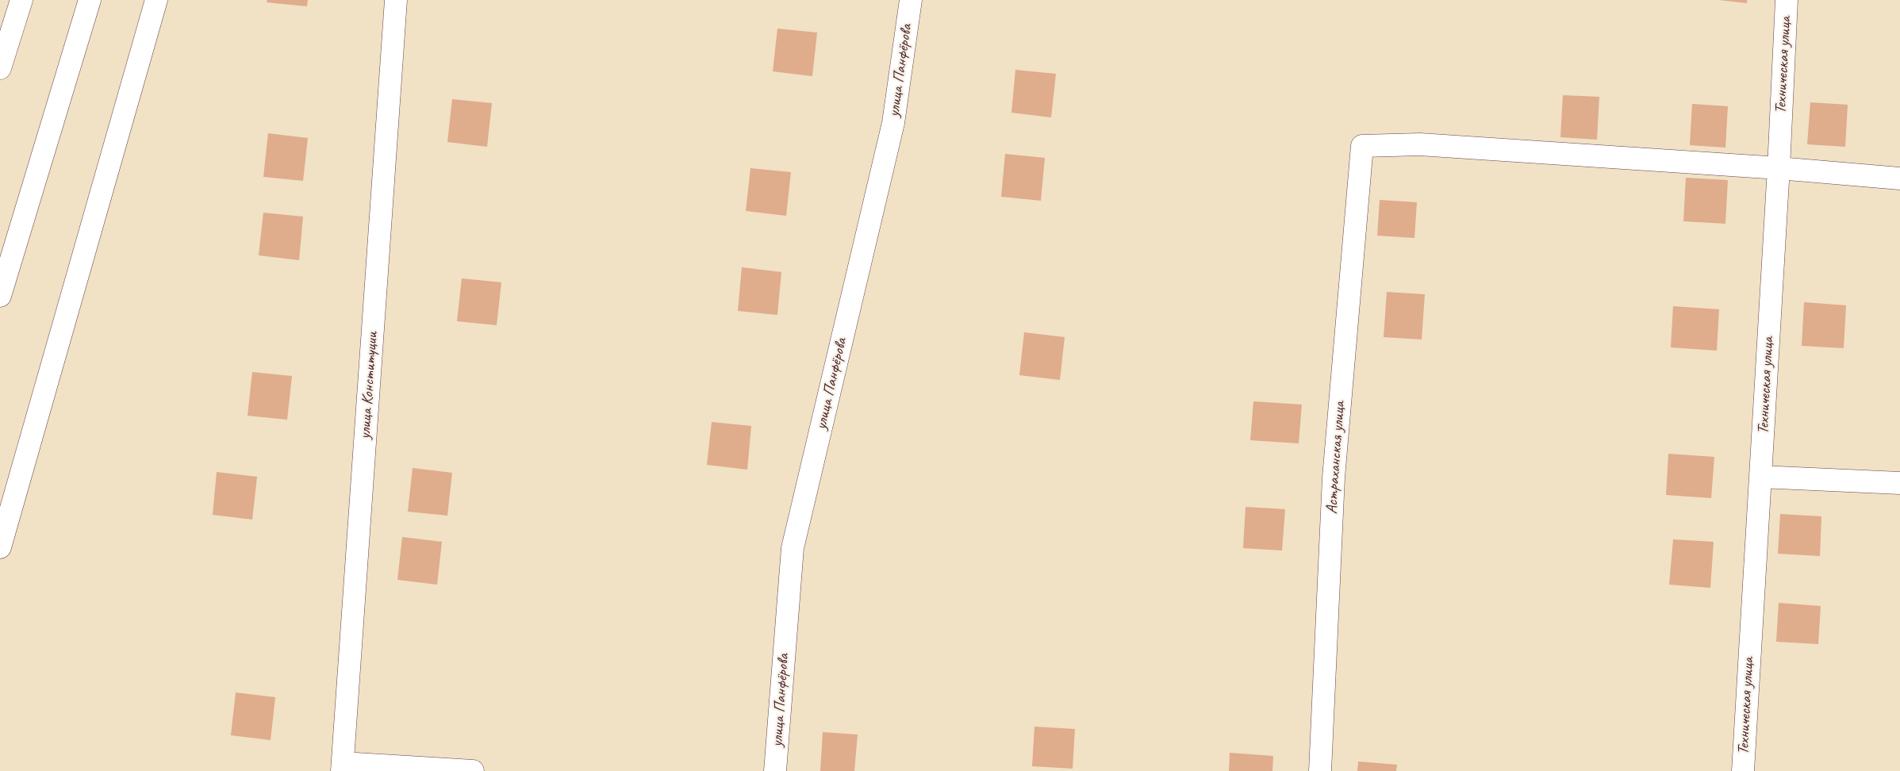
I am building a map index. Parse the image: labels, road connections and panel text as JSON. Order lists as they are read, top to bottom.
{
  "streets": {
    "street": [
      "Техническая улица",
      "улица Панфёрова",
      "улица Конституции",
      "Астраханская улица"
    ]
  },
  "crossings": [
    ["Техническая улица", "Астраханская улица"]
  ]
}
